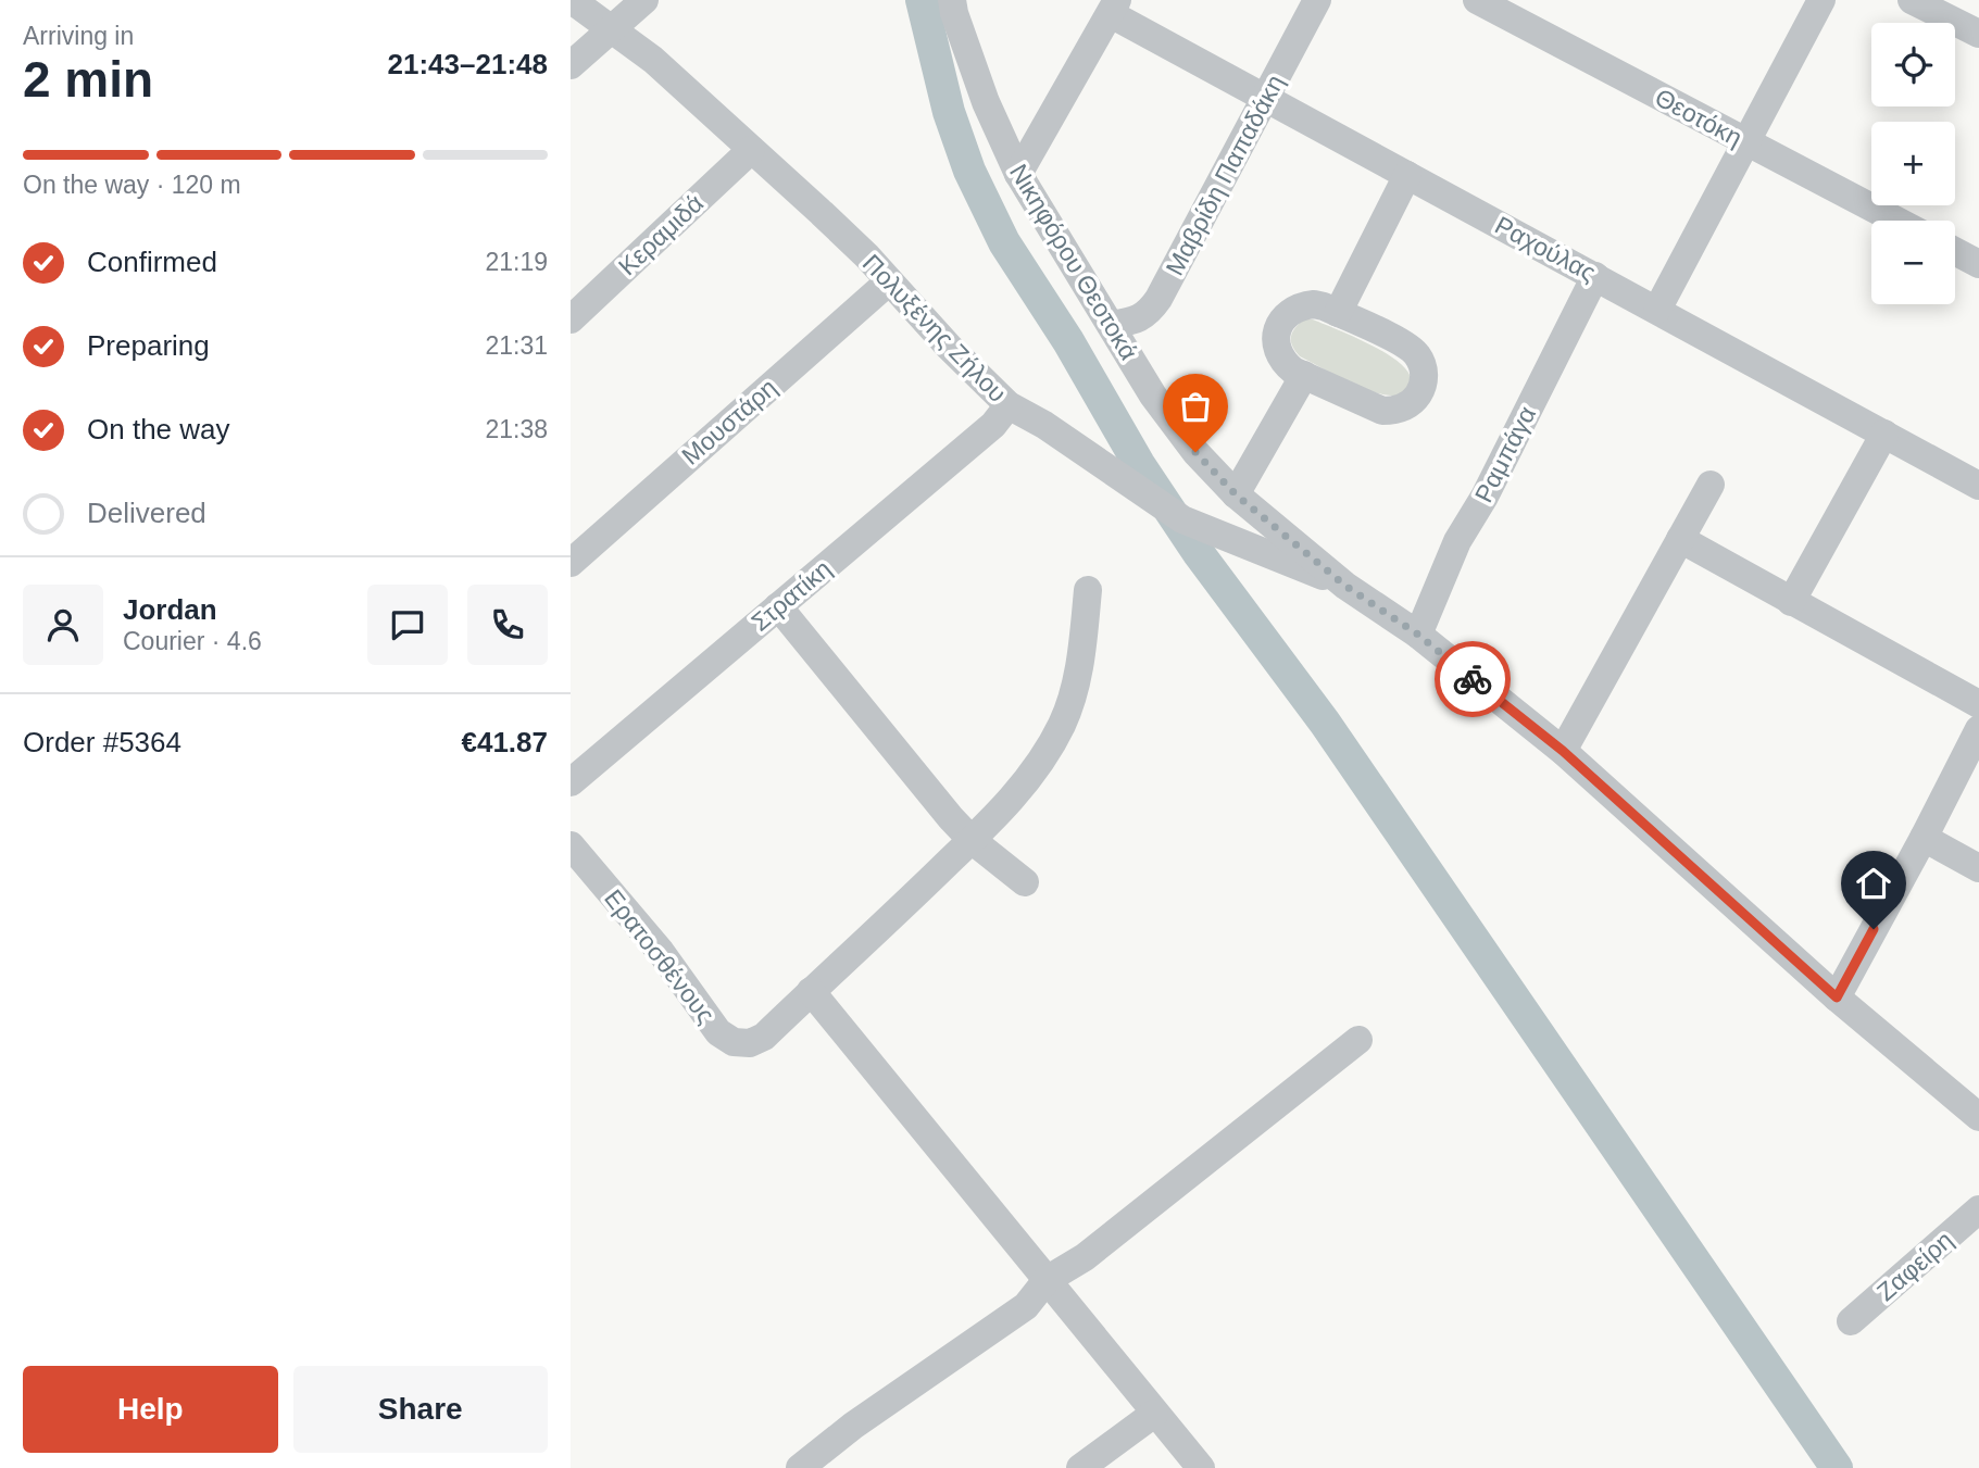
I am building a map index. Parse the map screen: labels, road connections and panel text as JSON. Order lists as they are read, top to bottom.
{
  "streets": {
    "street": [
      "Θεοτόκη",
      "Μαβρίδη Παπαδάκη",
      "Κεραμιδά",
      "Ραχούλας",
      "Νικηφόρου Θεοτοκά",
      "Πολυξένης Ζήλου",
      "Μουστάρη",
      "Ραμπάγα",
      "Στρατίκη",
      "Ερατοσθένους",
      "Ζαφείρη"
    ]
  },
  "crossings": [
    ["Μαβρίδη Παπαδάκη", "Ραχούλας"],
    ["Μαβρίδη Παπαδάκη", "Νικηφόρου Θεοτοκά"],
    ["Κεραμιδά", "Πολυξένης Ζήλου"],
    ["Ραχούλας", "Ραμπάγα"],
    ["Νικηφόρου Θεοτοκά", "Πολυξένης Ζήλου"],
    ["Πολυξένης Ζήλου", "Μουστάρη"],
    ["Πολυξένης Ζήλου", "Στρατίκη"]
  ],
  "page": {
    "heading": ["2 min", "Arriving in", "21:43–21:48"],
    "panel": [
      "Jordan",
      "Courier · 4.6",
      "Order #5364",
      "€41.87"
    ],
    "map_buttons": ["+", "−"],
    "bar": "On the way · 120 m",
    "list": [
      ["Confirmed", "21:19"],
      ["Preparing", "21:31"],
      ["On the way", "21:38"],
      "Delivered"
    ],
    "buttons": ["Help", "Share"]
  }
}
